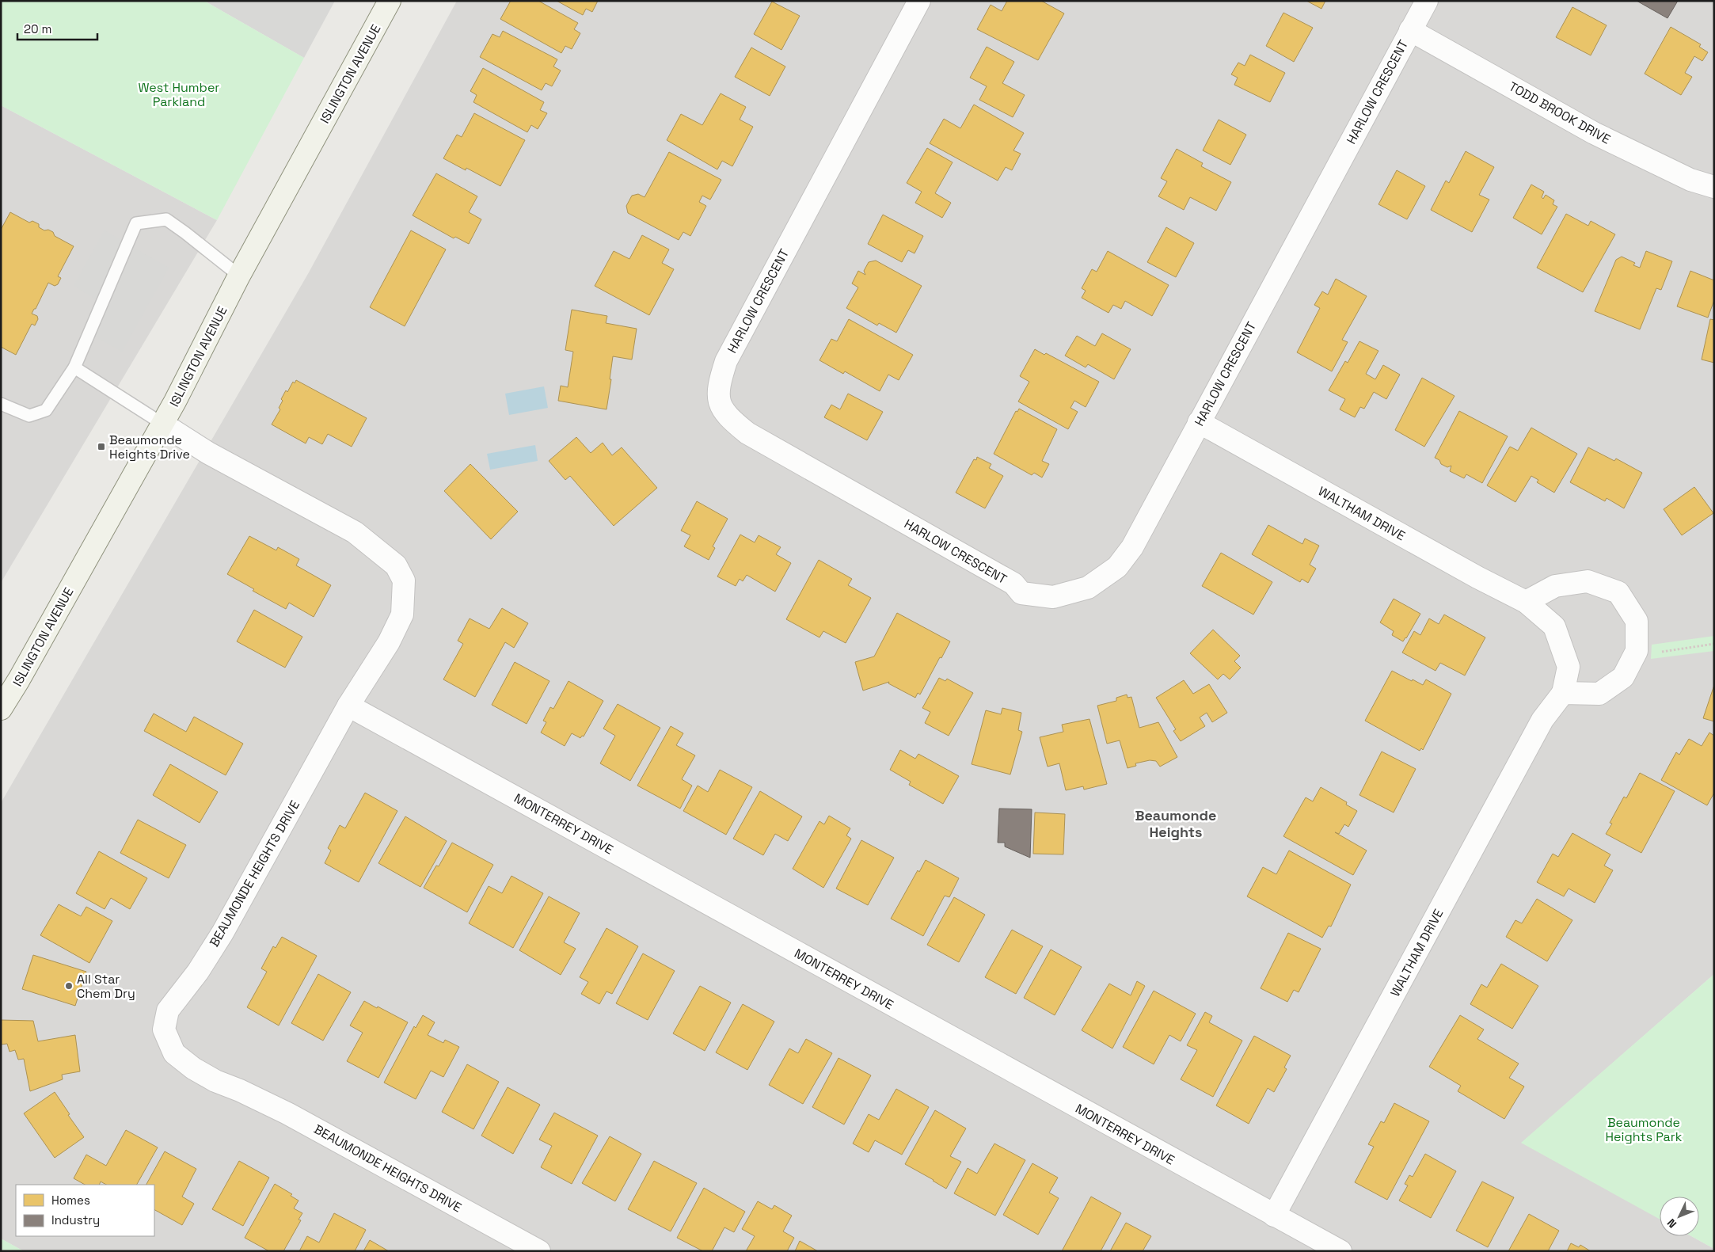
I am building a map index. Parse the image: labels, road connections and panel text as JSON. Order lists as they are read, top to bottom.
{
  "streets": {
    "main road": ["ISLINGTON AVENUE"],
    "street": [
      "HARLOW CRESCENT",
      "TODD BROOK DRIVE",
      "WALTHAM DRIVE",
      "MONTERREY DRIVE",
      "BEAUMONDE HEIGHTS DRIVE"
    ]
  },
  "crossings": [
    ["ISLINGTON AVENUE", "BEAUMONDE HEIGHTS DRIVE"],
    ["HARLOW CRESCENT", "TODD BROOK DRIVE"],
    ["HARLOW CRESCENT", "WALTHAM DRIVE"],
    ["WALTHAM DRIVE", "MONTERREY DRIVE"],
    ["MONTERREY DRIVE", "BEAUMONDE HEIGHTS DRIVE"]
  ],
  "districts": ["Beaumonde Heights"],
  "parks": ["West Humber Parkland", "Beaumonde Heights Park"],
  "places": {
    "transit": ["Beaumonde Heights Drive"],
    "other": ["All Star Chem Dry"]
  },
  "legend": ["Homes", "Industry"],
  "scale_bar": "20 m",
  "north": "bottom left"
}
